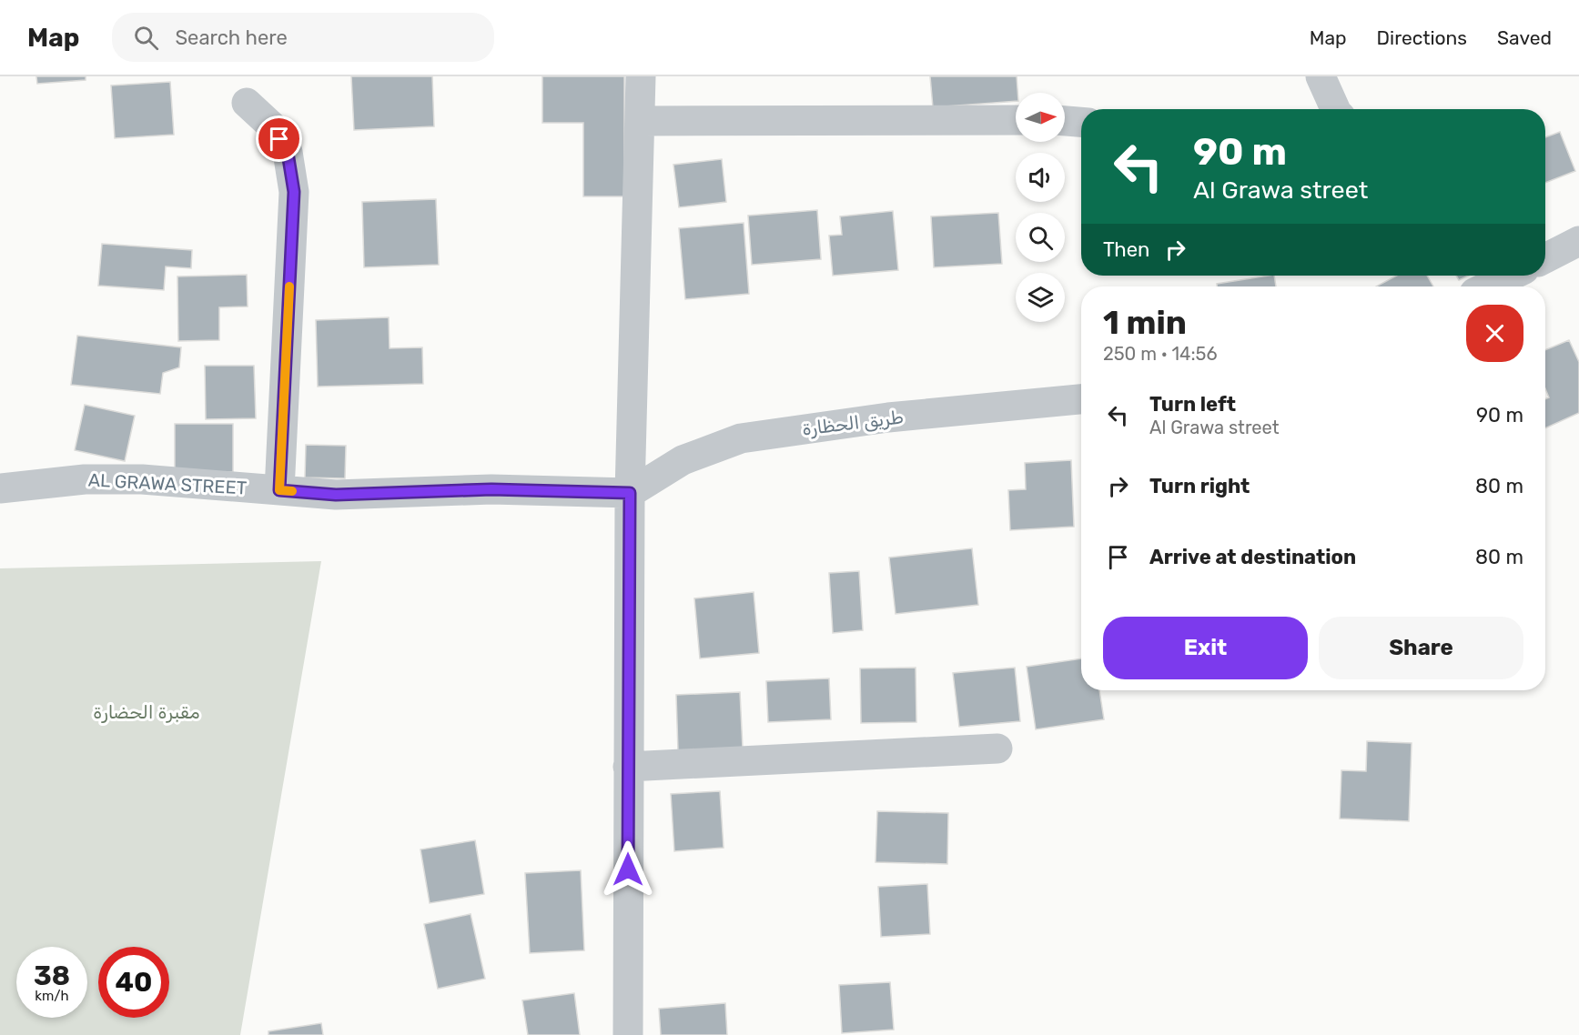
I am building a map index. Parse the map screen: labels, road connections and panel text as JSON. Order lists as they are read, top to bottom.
{
  "streets": {
    "street": ["طريق الحظارة", "AL GRAWA STREET"]
  },
  "crossings": [
    ["طريق الحظارة", "AL GRAWA STREET"]
  ],
  "parks": ["مقبرة الحضارة"],
  "north": "right",
  "page": {
    "header": "Map",
    "search": "Search here",
    "nav": ["Map", "Directions", "Saved"],
    "turn": ["90 m", "Al Grawa street"],
    "then": "Then",
    "heading": ["1 min", "250 m · 14:56"],
    "list": [
      {
        "name": "Turn left",
        "note": "Al Grawa street",
        "value": "90 m"
      },
      {
        "name": "Turn right",
        "value": "80 m"
      },
      {
        "name": "Arrive at destination",
        "value": "80 m"
      }
    ],
    "buttons": ["Exit", "Share"],
    "speed": "38 km/h",
    "limit": "40"
  }
}
